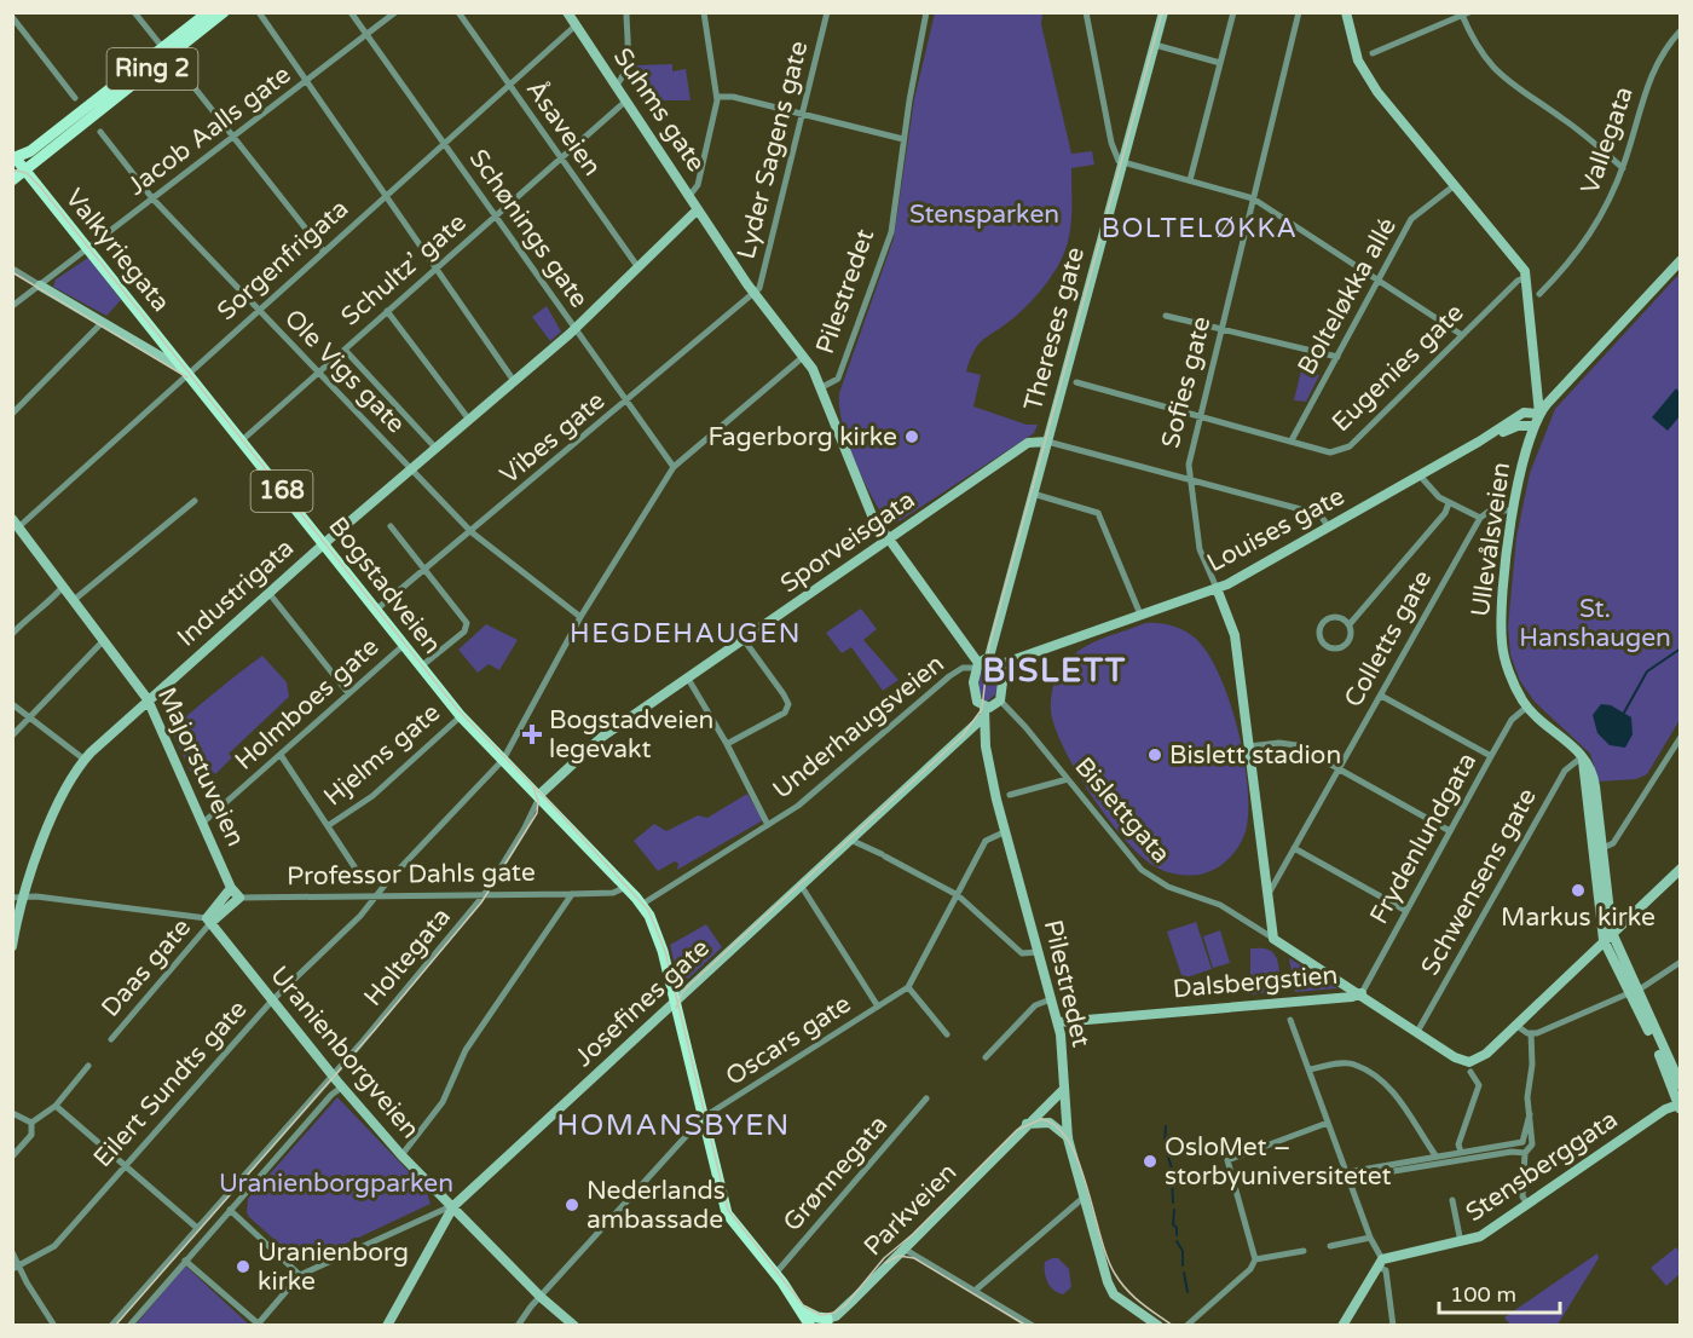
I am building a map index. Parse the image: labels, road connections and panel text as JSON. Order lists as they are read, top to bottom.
{
  "streets": {
    "main road": [
      "Ring 2",
      "Valkyriegata",
      "168",
      "Bogstadveien"
    ],
    "street": [
      "Suhms gate",
      "Åsaveien",
      "Jacob Aalls gate",
      "Vallegata",
      "Lyder Sagens gate",
      "Schønings gate",
      "Sorgenfrigata",
      "Schultz’ gate",
      "Pilestredet",
      "Bolteløkka allé",
      "Thereses gate",
      "Eugenies gate",
      "Ole Vigs gate",
      "Sofies gate",
      "Vibes gate",
      "Louises gate",
      "Ullevålsveien",
      "Sporveisgata",
      "Industrigata",
      "Colletts gate",
      "Holmboes gate",
      "Underhaugsveien",
      "Hjelms gate",
      "Majorstuveien",
      "Bislettgata",
      "Frydenlundgata",
      "Professor Dahls gate",
      "Schwensens gate",
      "Holtegata",
      "Daas gate",
      "Dalsbergstien",
      "Josefines gate",
      "Oscars gate",
      "Uranienborgveien",
      "Eilert Sundts gate",
      "Stensberggata",
      "Grønnegata",
      "Parkveien"
    ]
  },
  "crossings": [
    ["Ring 2", "Valkyriegata"],
    ["Suhms gate", "Lyder Sagens gate"],
    ["Suhms gate", "Sorgenfrigata"],
    ["Suhms gate", "Schultz’ gate"],
    ["Suhms gate", "Pilestredet"],
    ["Suhms gate", "Vibes gate"],
    ["Suhms gate", "Industrigata"],
    ["Suhms gate", "Eilert Sundts gate"],
    ["Åsaveien", "Sorgenfrigata"],
    ["Åsaveien", "Schultz’ gate"],
    ["Åsaveien", "Industrigata"],
    ["Jacob Aalls gate", "Schønings gate"],
    ["Jacob Aalls gate", "Valkyriegata"],
    ["Jacob Aalls gate", "Ole Vigs gate"],
    ["Jacob Aalls gate", "Bogstadveien"],
    ["Lyder Sagens gate", "Vibes gate"],
    ["Schønings gate", "Sorgenfrigata"],
    ["Schønings gate", "Schultz’ gate"],
    ["Schønings gate", "Vibes gate"],
    ["Schønings gate", "Industrigata"],
    ["Schønings gate", "Eilert Sundts gate"],
    ["Valkyriegata", "Sorgenfrigata"],
    ["Valkyriegata", "Bogstadveien"],
    ["Sorgenfrigata", "Ole Vigs gate"],
    ["Sorgenfrigata", "Bogstadveien"],
    ["Sorgenfrigata", "Majorstuveien"],
    ["Schultz’ gate", "Ole Vigs gate"],
    ["Schultz’ gate", "Bogstadveien"],
    ["Pilestredet", "Sporveisgata"],
    ["Pilestredet", "Underhaugsveien"],
    ["Pilestredet", "Dalsbergstien"],
    ["Pilestredet", "Josefines gate"],
    ["Pilestredet", "Oscars gate"],
    ["Pilestredet", "Parkveien"],
    ["Bolteløkka allé", "Eugenies gate"],
    ["Thereses gate", "Sporveisgata"],
    ["Eugenies gate", "Sofies gate"],
    ["Ole Vigs gate", "Vibes gate"],
    ["Ole Vigs gate", "Industrigata"],
    ["Ole Vigs gate", "Eilert Sundts gate"],
    ["Sofies gate", "Louises gate"],
    ["Sofies gate", "Colletts gate"],
    ["Sofies gate", "Bislettgata"],
    ["Vibes gate", "Bogstadveien"],
    ["168", "Bogstadveien"],
    ["168", "Underhaugsveien"],
    ["168", "Josefines gate"],
    ["168", "Oscars gate"],
    ["168", "Grønnegata"],
    ["Louises gate", "Ullevålsveien"],
    ["Ullevålsveien", "Frydenlundgata"],
    ["Ullevålsveien", "Schwensens gate"],
    ["Sporveisgata", "Bogstadveien"],
    ["Sporveisgata", "Underhaugsveien"],
    ["Sporveisgata", "Holtegata"],
    ["Bogstadveien", "Industrigata"],
    ["Bogstadveien", "Holmboes gate"],
    ["Bogstadveien", "Underhaugsveien"],
    ["Bogstadveien", "Hjelms gate"],
    ["Bogstadveien", "Professor Dahls gate"],
    ["Bogstadveien", "Holtegata"],
    ["Bogstadveien", "Eilert Sundts gate"],
    ["Industrigata", "Majorstuveien"],
    ["Holmboes gate", "Majorstuveien"],
    ["Majorstuveien", "Professor Dahls gate"],
    ["Bislettgata", "Josefines gate"],
    ["Frydenlundgata", "Dalsbergstien"],
    ["Professor Dahls gate", "Holtegata"],
    ["Professor Dahls gate", "Eilert Sundts gate"],
    ["Schwensens gate", "Dalsbergstien"],
    ["Holtegata", "Uranienborgveien"],
    ["Daas gate", "Uranienborgveien"],
    ["Josefines gate", "Uranienborgveien"],
    ["Oscars gate", "Uranienborgveien"],
    ["Uranienborgveien", "Eilert Sundts gate"]
  ],
  "districts": [
    "BOLTELØKKA",
    "HEGDEHAUGEN",
    "BISLETT",
    "HOMANSBYEN"
  ],
  "parks": ["Stensparken", "St. Hanshaugen", "Uranienborgparken"],
  "places": {
    "other": [
      "Fagerborg kirke",
      "Bislett stadion",
      "Markus kirke",
      "OsloMet – storbyuniversitetet",
      "Nederlands ambassade",
      "Uranienborg kirke"
    ],
    "health": ["Bogstadveien legevakt"]
  },
  "scale_bar": "100 m"
}
